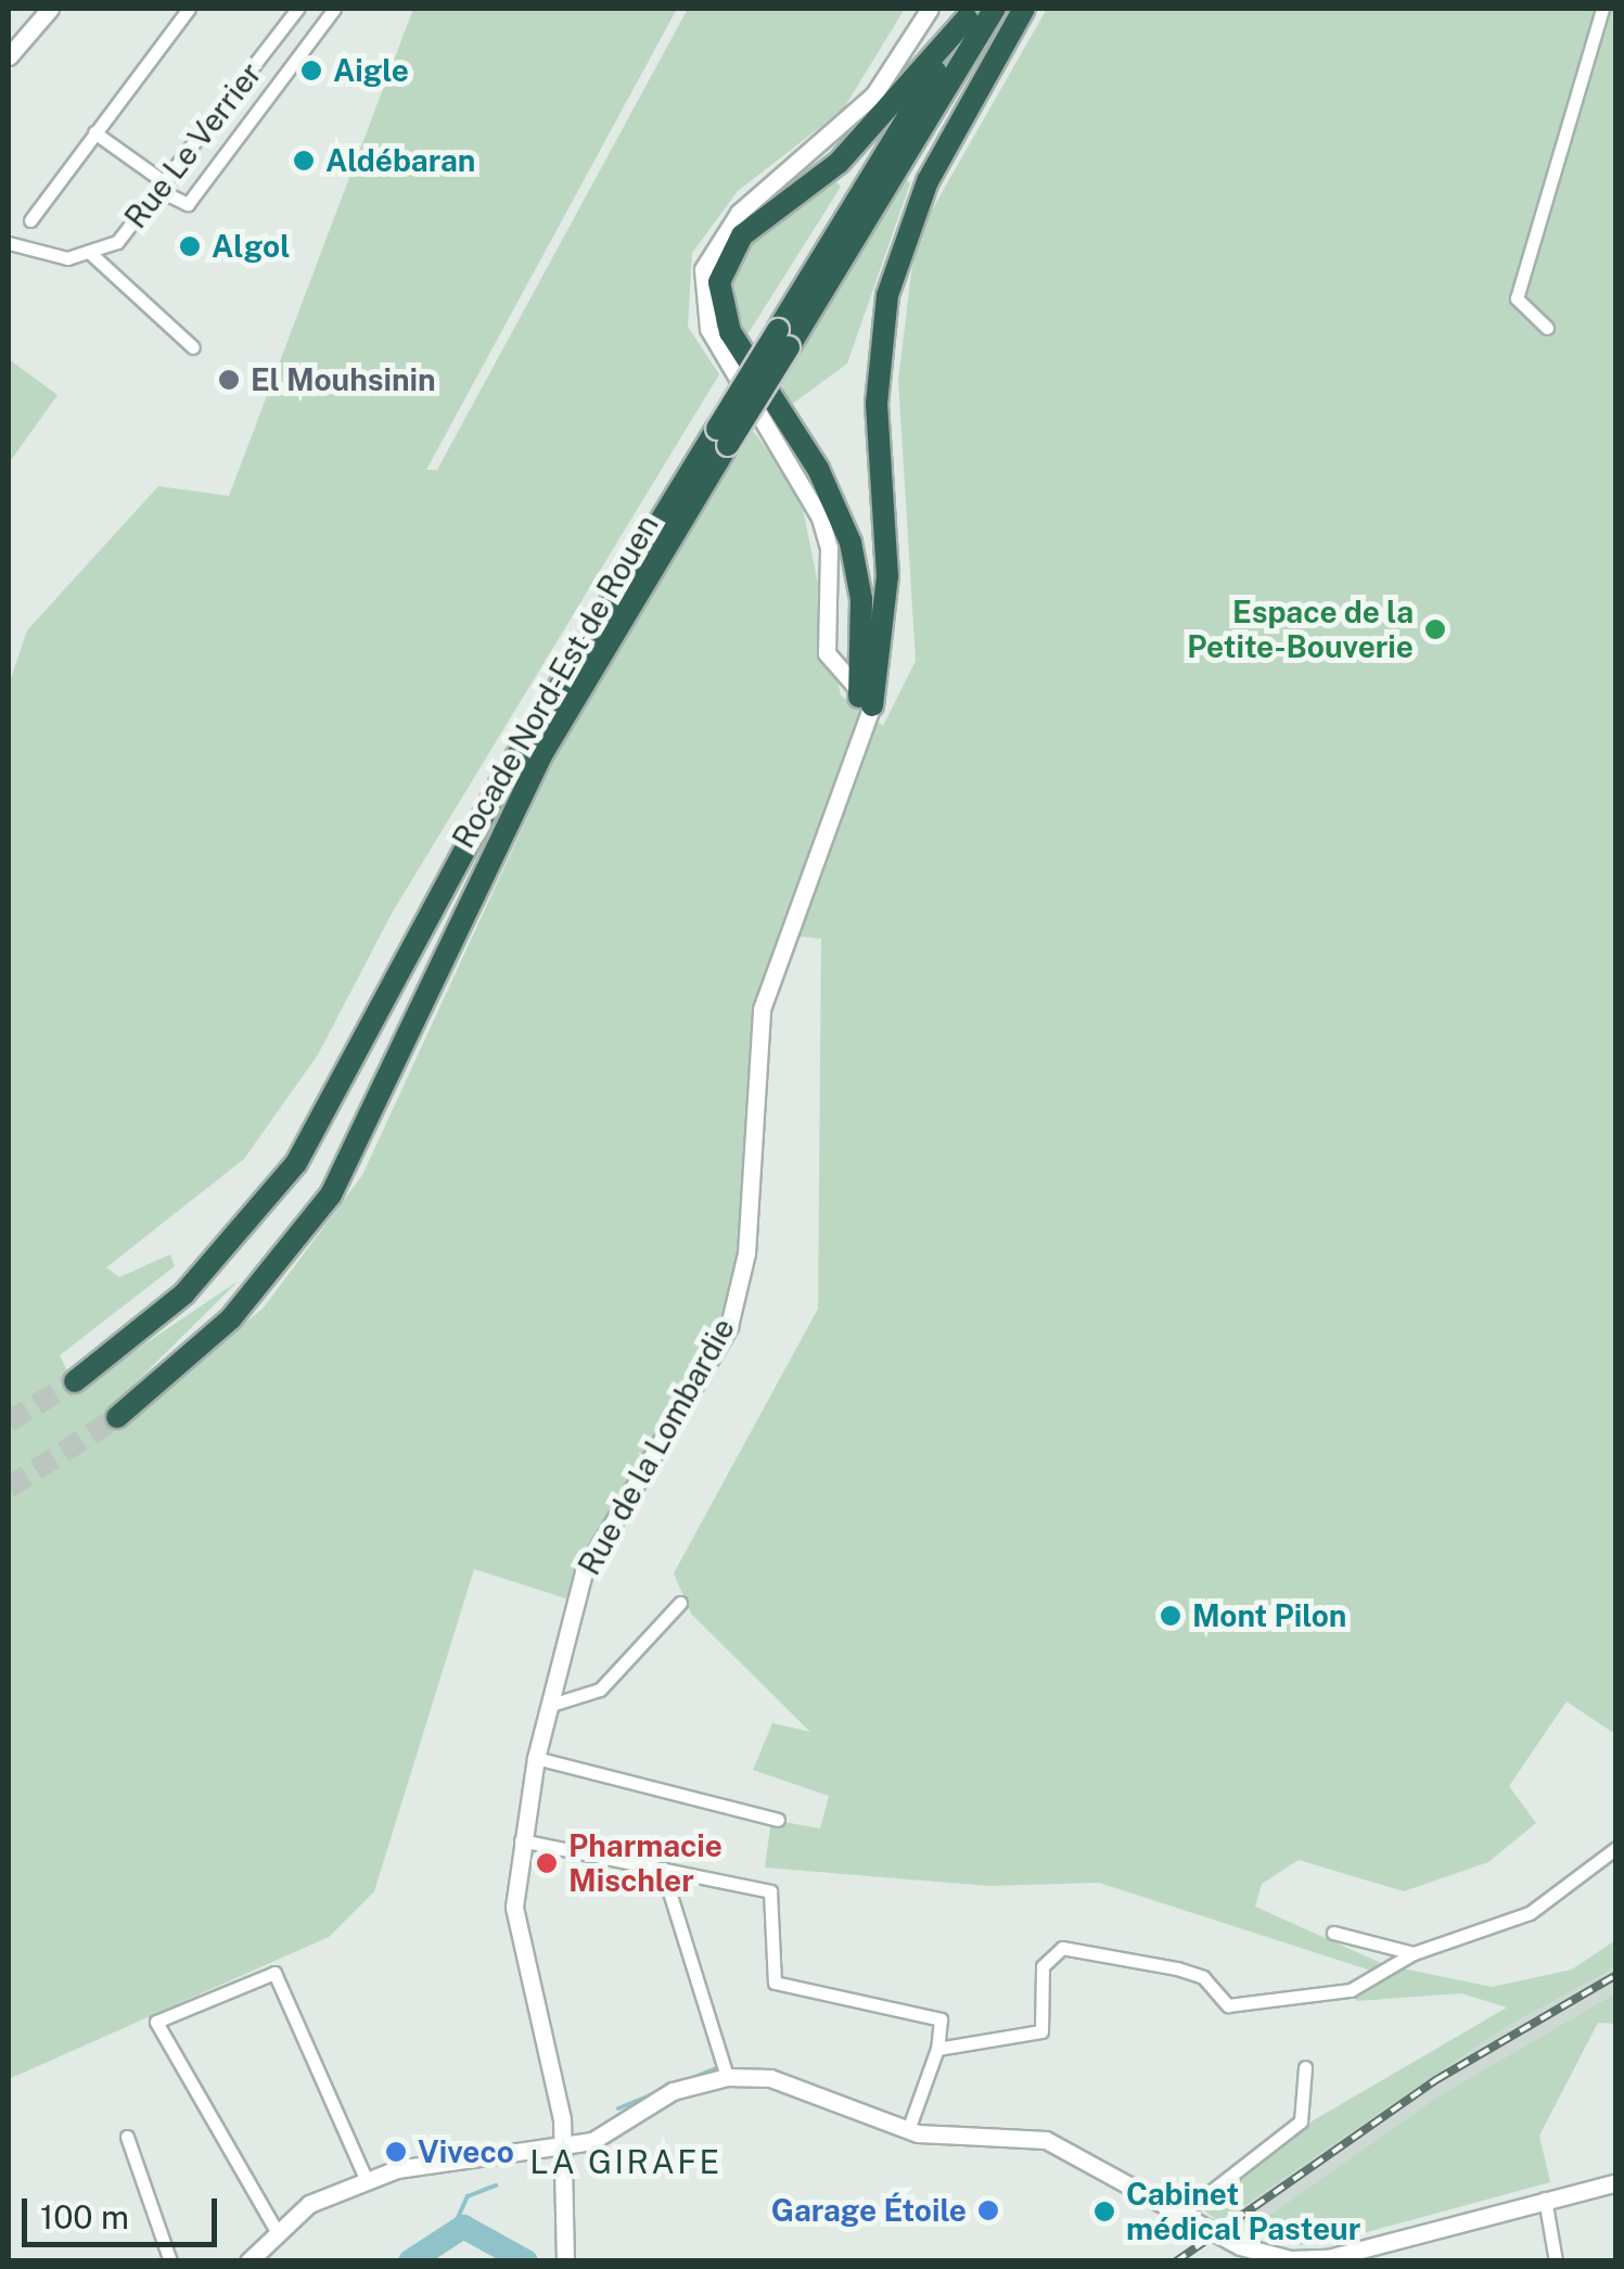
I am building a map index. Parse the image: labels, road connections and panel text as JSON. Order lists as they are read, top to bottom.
{
  "streets": {
    "highway": ["Rocade Nord-Est de Rouen"],
    "main road": ["Rue de la Lombardie"],
    "street": ["Rue Le Verrier"]
  },
  "districts": ["LA GIRAFE"],
  "places": [
    "Aigle",
    "Aldébaran",
    "Algol",
    "El Mouhsinin",
    "Espace de la Petite-Bouverie",
    "Mont Pilon",
    "Pharmacie Mischler",
    "Viveco",
    "Garage Étoile",
    "Cabinet médical Pasteur"
  ],
  "scale_bar": "100 m"
}
